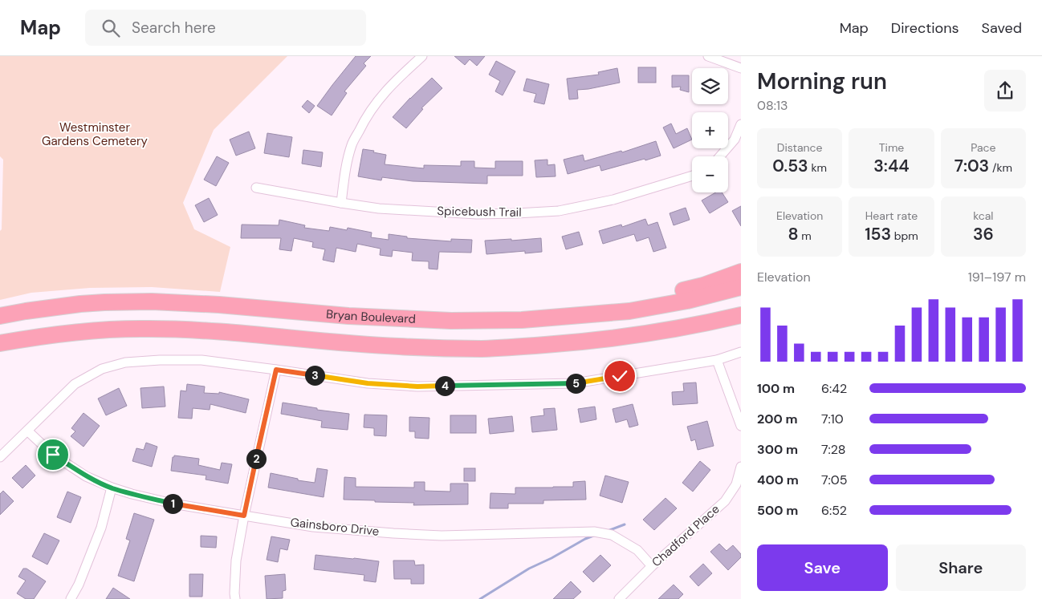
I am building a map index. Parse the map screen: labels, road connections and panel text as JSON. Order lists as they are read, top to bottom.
{
  "streets": {
    "highway": ["Bryan Boulevard"],
    "street": ["Spicebush Trail", "Gainsboro Drive", "Chadford Place"]
  },
  "crossings": [
    ["Gainsboro Drive", "Chadford Place"]
  ],
  "parks": ["Westminster Gardens Cemetery"],
  "page": {
    "header": "Map",
    "search": "Search here",
    "nav": ["Map", "Directions", "Saved"],
    "heading": ["Morning run", "08:13"],
    "map_buttons": ["+", "−"],
    "stats": [
      ["Distance", "0.53 km"],
      ["Time", "3:44"],
      ["Pace", "7:03 /km"],
      ["Elevation", "8 m"],
      ["Heart rate", "153 bpm"],
      ["kcal", "36"]
    ],
    "chart": ["Elevation", "191–197 m"],
    "pins": [
      "3",
      "5",
      "4",
      "2",
      "1"
    ],
    "list": [
      {
        "name": "100 m",
        "note": "6:42"
      },
      {
        "name": "200 m",
        "note": "7:10"
      },
      {
        "name": "300 m",
        "note": "7:28"
      },
      {
        "name": "400 m",
        "note": "7:05"
      },
      {
        "name": "500 m",
        "note": "6:52"
      }
    ],
    "buttons": ["Save", "Share"]
  }
}
